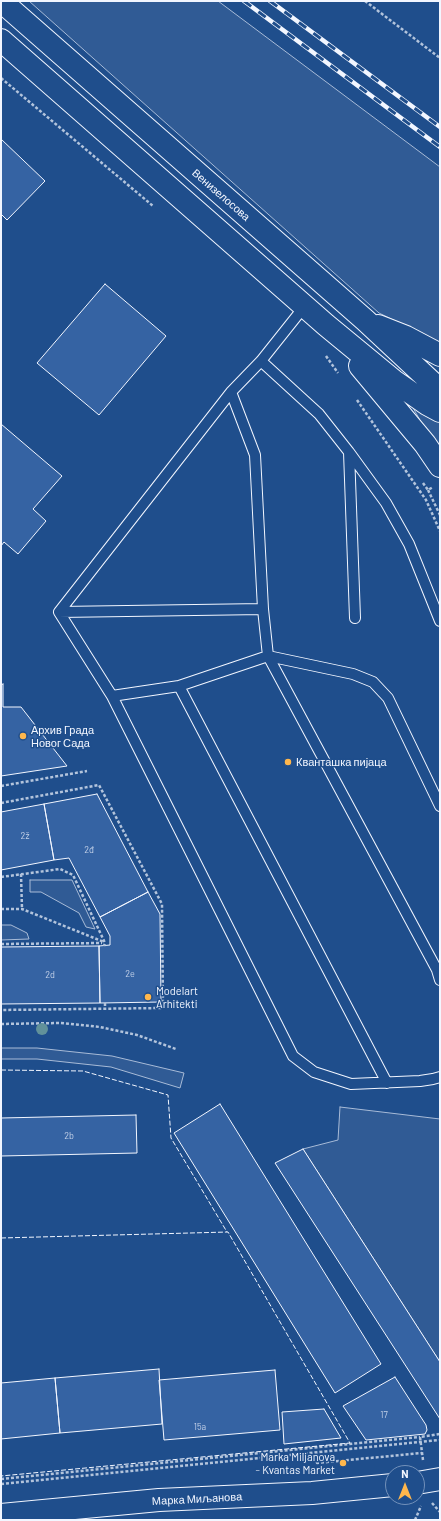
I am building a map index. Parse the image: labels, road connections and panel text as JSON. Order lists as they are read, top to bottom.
{
  "streets": {
    "main road": ["Венизелосова", "Марка Миљанова"]
  },
  "places": [
    "Архив Града Новог Сада",
    "Кванташка пијаца",
    "Modelart Arhitekti",
    "Marka Miljanova - Kvantas Market"
  ],
  "house_numbers": [
    "2ž",
    "2đ",
    "2e",
    "2d",
    "2b",
    "17",
    "15a"
  ],
  "north": "top"
}
